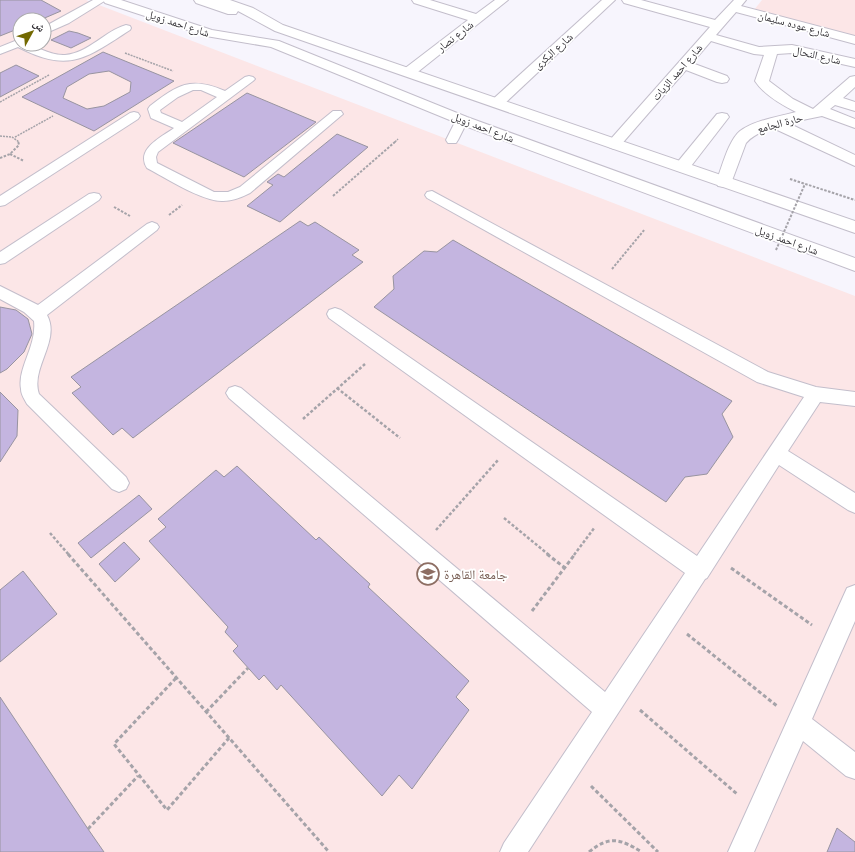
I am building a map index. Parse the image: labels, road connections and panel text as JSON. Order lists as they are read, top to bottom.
{
  "streets": {
    "street": [
      "شارع احمد زويل",
      "شارع عوده سليمان",
      "شارع نصار",
      "شارع البكرى",
      "شارع النحال",
      "شارع احمد الزيات",
      "حارة الجامع"
    ]
  },
  "crossings": [
    ["شارع عوده سليمان", "شارع احمد الزيات"],
    ["شارع النحال", "شارع احمد الزيات"]
  ],
  "places": {
    "school or university": ["جامعة القاهرة"]
  },
  "north": "top right"
}
